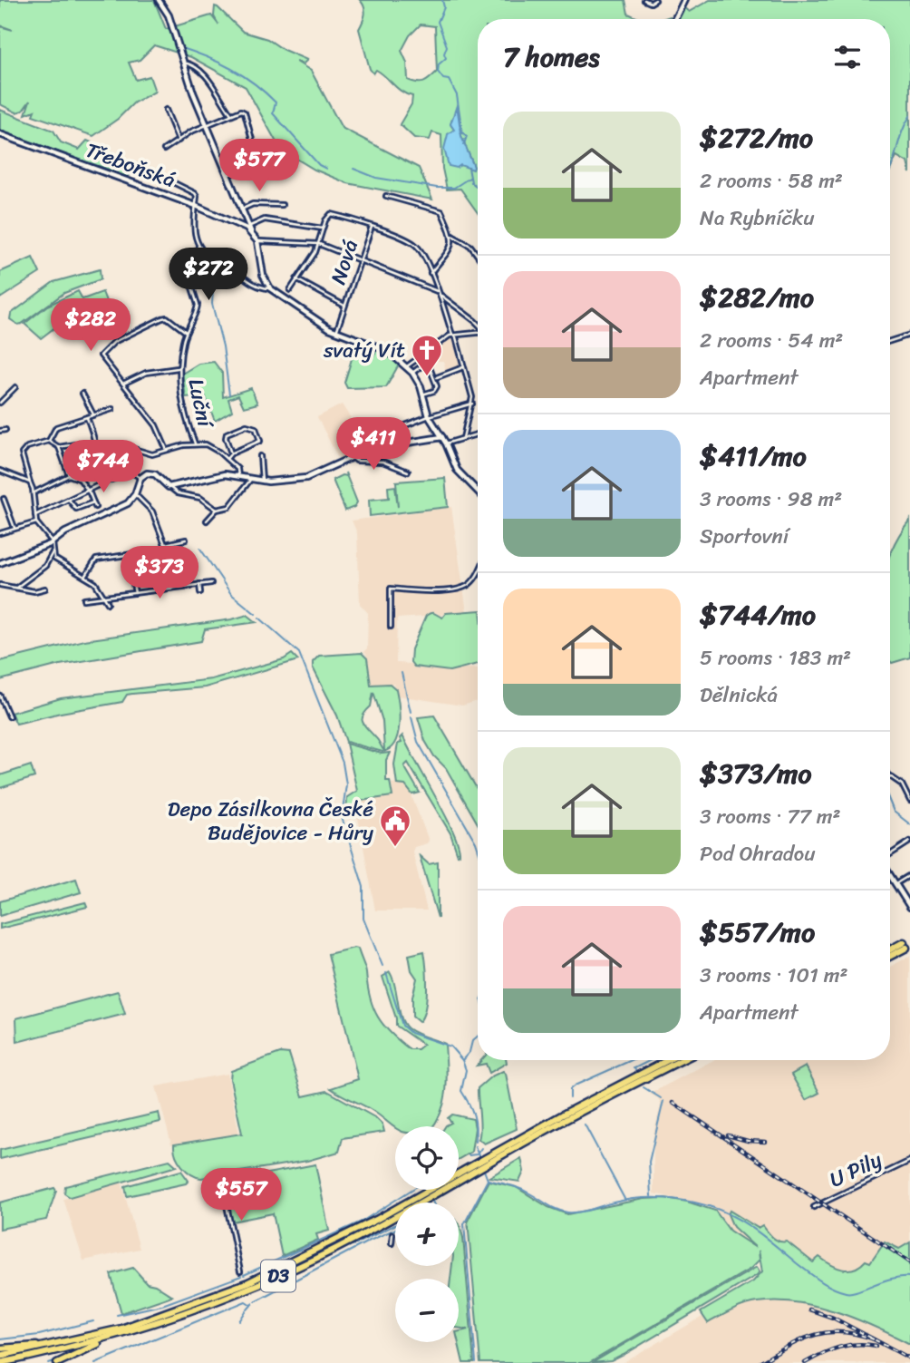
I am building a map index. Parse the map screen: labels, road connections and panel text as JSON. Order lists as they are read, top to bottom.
{
  "streets": {
    "highway": ["D3"],
    "street": [
      "Třeboňská",
      "Nová",
      "Luční",
      "U Pily"
    ]
  },
  "crossings": [
    ["Třeboňská", "Luční"]
  ],
  "places": {
    "church": ["svatý Vít"],
    "public building": ["Depo Zásilkovna České Budějovice - Hůry"]
  },
  "page": {
    "heading": "7 homes",
    "list": [
      {
        "name": "$272/mo",
        "note": "2 rooms · 58 m² · Na Rybníčku"
      },
      {
        "name": "$282/mo",
        "note": "2 rooms · 54 m² · Apartment"
      },
      {
        "name": "$411/mo",
        "note": "3 rooms · 98 m² · Sportovní"
      },
      {
        "name": "$744/mo",
        "note": "5 rooms · 183 m² · Dělnická"
      },
      {
        "name": "$373/mo",
        "note": "3 rooms · 77 m² · Pod Ohradou"
      },
      {
        "name": "$557/mo",
        "note": "3 rooms · 101 m² · Apartment"
      }
    ],
    "price": [
      "$577",
      "$272",
      "$282",
      "$411",
      "$744",
      "$373",
      "$557"
    ],
    "map_buttons": ["+", "−"]
  }
}
